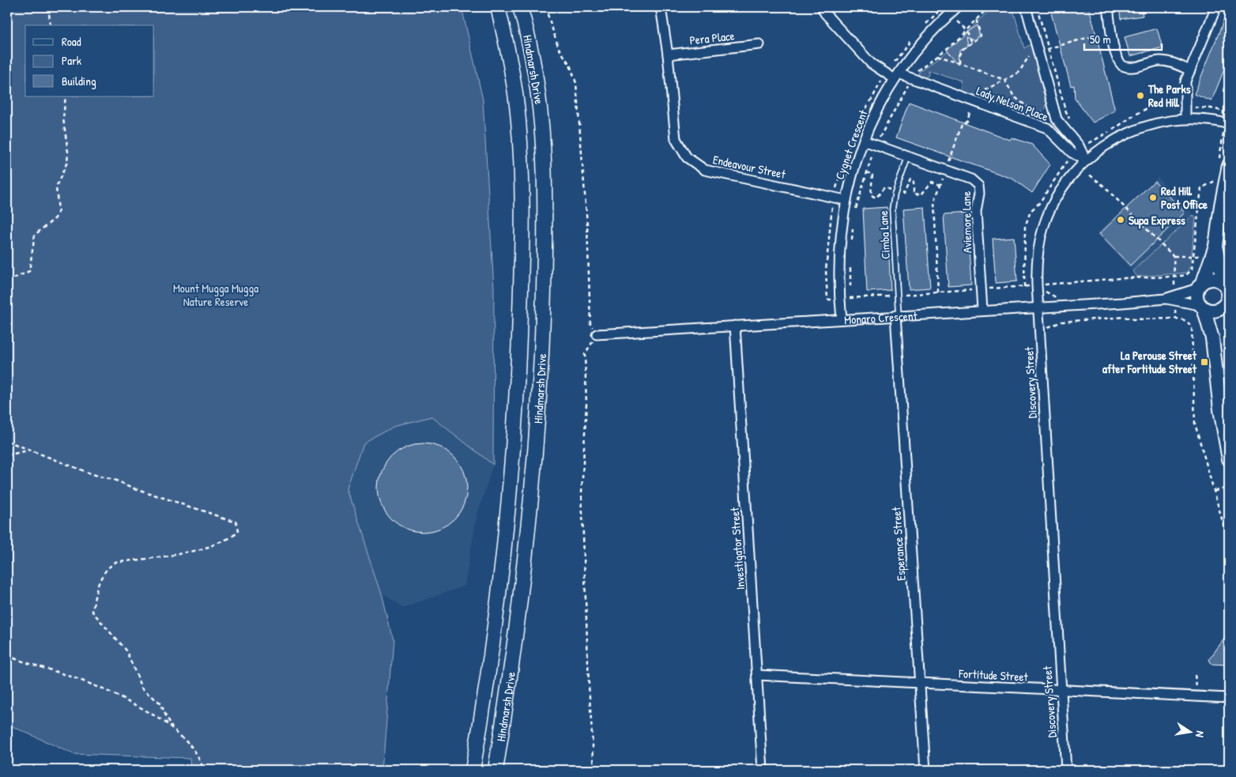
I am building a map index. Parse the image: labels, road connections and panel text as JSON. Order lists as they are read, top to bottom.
{
  "streets": {
    "main road": ["Hindmarsh Drive"],
    "street": [
      "Pera Place",
      "Lady Nelson Place",
      "Cygnet Crescent",
      "Endeavour Street",
      "Aviemore Lane",
      "Monaro Crescent",
      "Discovery Street",
      "Esperance Street",
      "Investigator Street",
      "Fortitude Street"
    ],
    "lane": ["Cimba Lane"]
  },
  "crossings": [
    ["Pera Place", "Endeavour Street"],
    ["Lady Nelson Place", "Cygnet Crescent"],
    ["Lady Nelson Place", "Discovery Street"],
    ["Cygnet Crescent", "Endeavour Street"],
    ["Cygnet Crescent", "Aviemore Lane"],
    ["Cygnet Crescent", "Monaro Crescent"],
    ["Aviemore Lane", "Cimba Lane"],
    ["Aviemore Lane", "Monaro Crescent"],
    ["Cimba Lane", "Monaro Crescent"],
    ["Cimba Lane", "Esperance Street"],
    ["Monaro Crescent", "Discovery Street"],
    ["Monaro Crescent", "Esperance Street"],
    ["Monaro Crescent", "Investigator Street"],
    ["Discovery Street", "Fortitude Street"],
    ["Esperance Street", "Fortitude Street"],
    ["Investigator Street", "Fortitude Street"]
  ],
  "parks": ["Mount Mugga Mugga Nature Reserve"],
  "places": {
    "other": ["The Parks Red Hill", "Red Hill Post Office", "Supa Express"],
    "transit": ["La Perouse Street after Fortitude Street"]
  },
  "legend": ["Road", "Park", "Building"],
  "scale_bar": "50 m",
  "north": "right"
}
